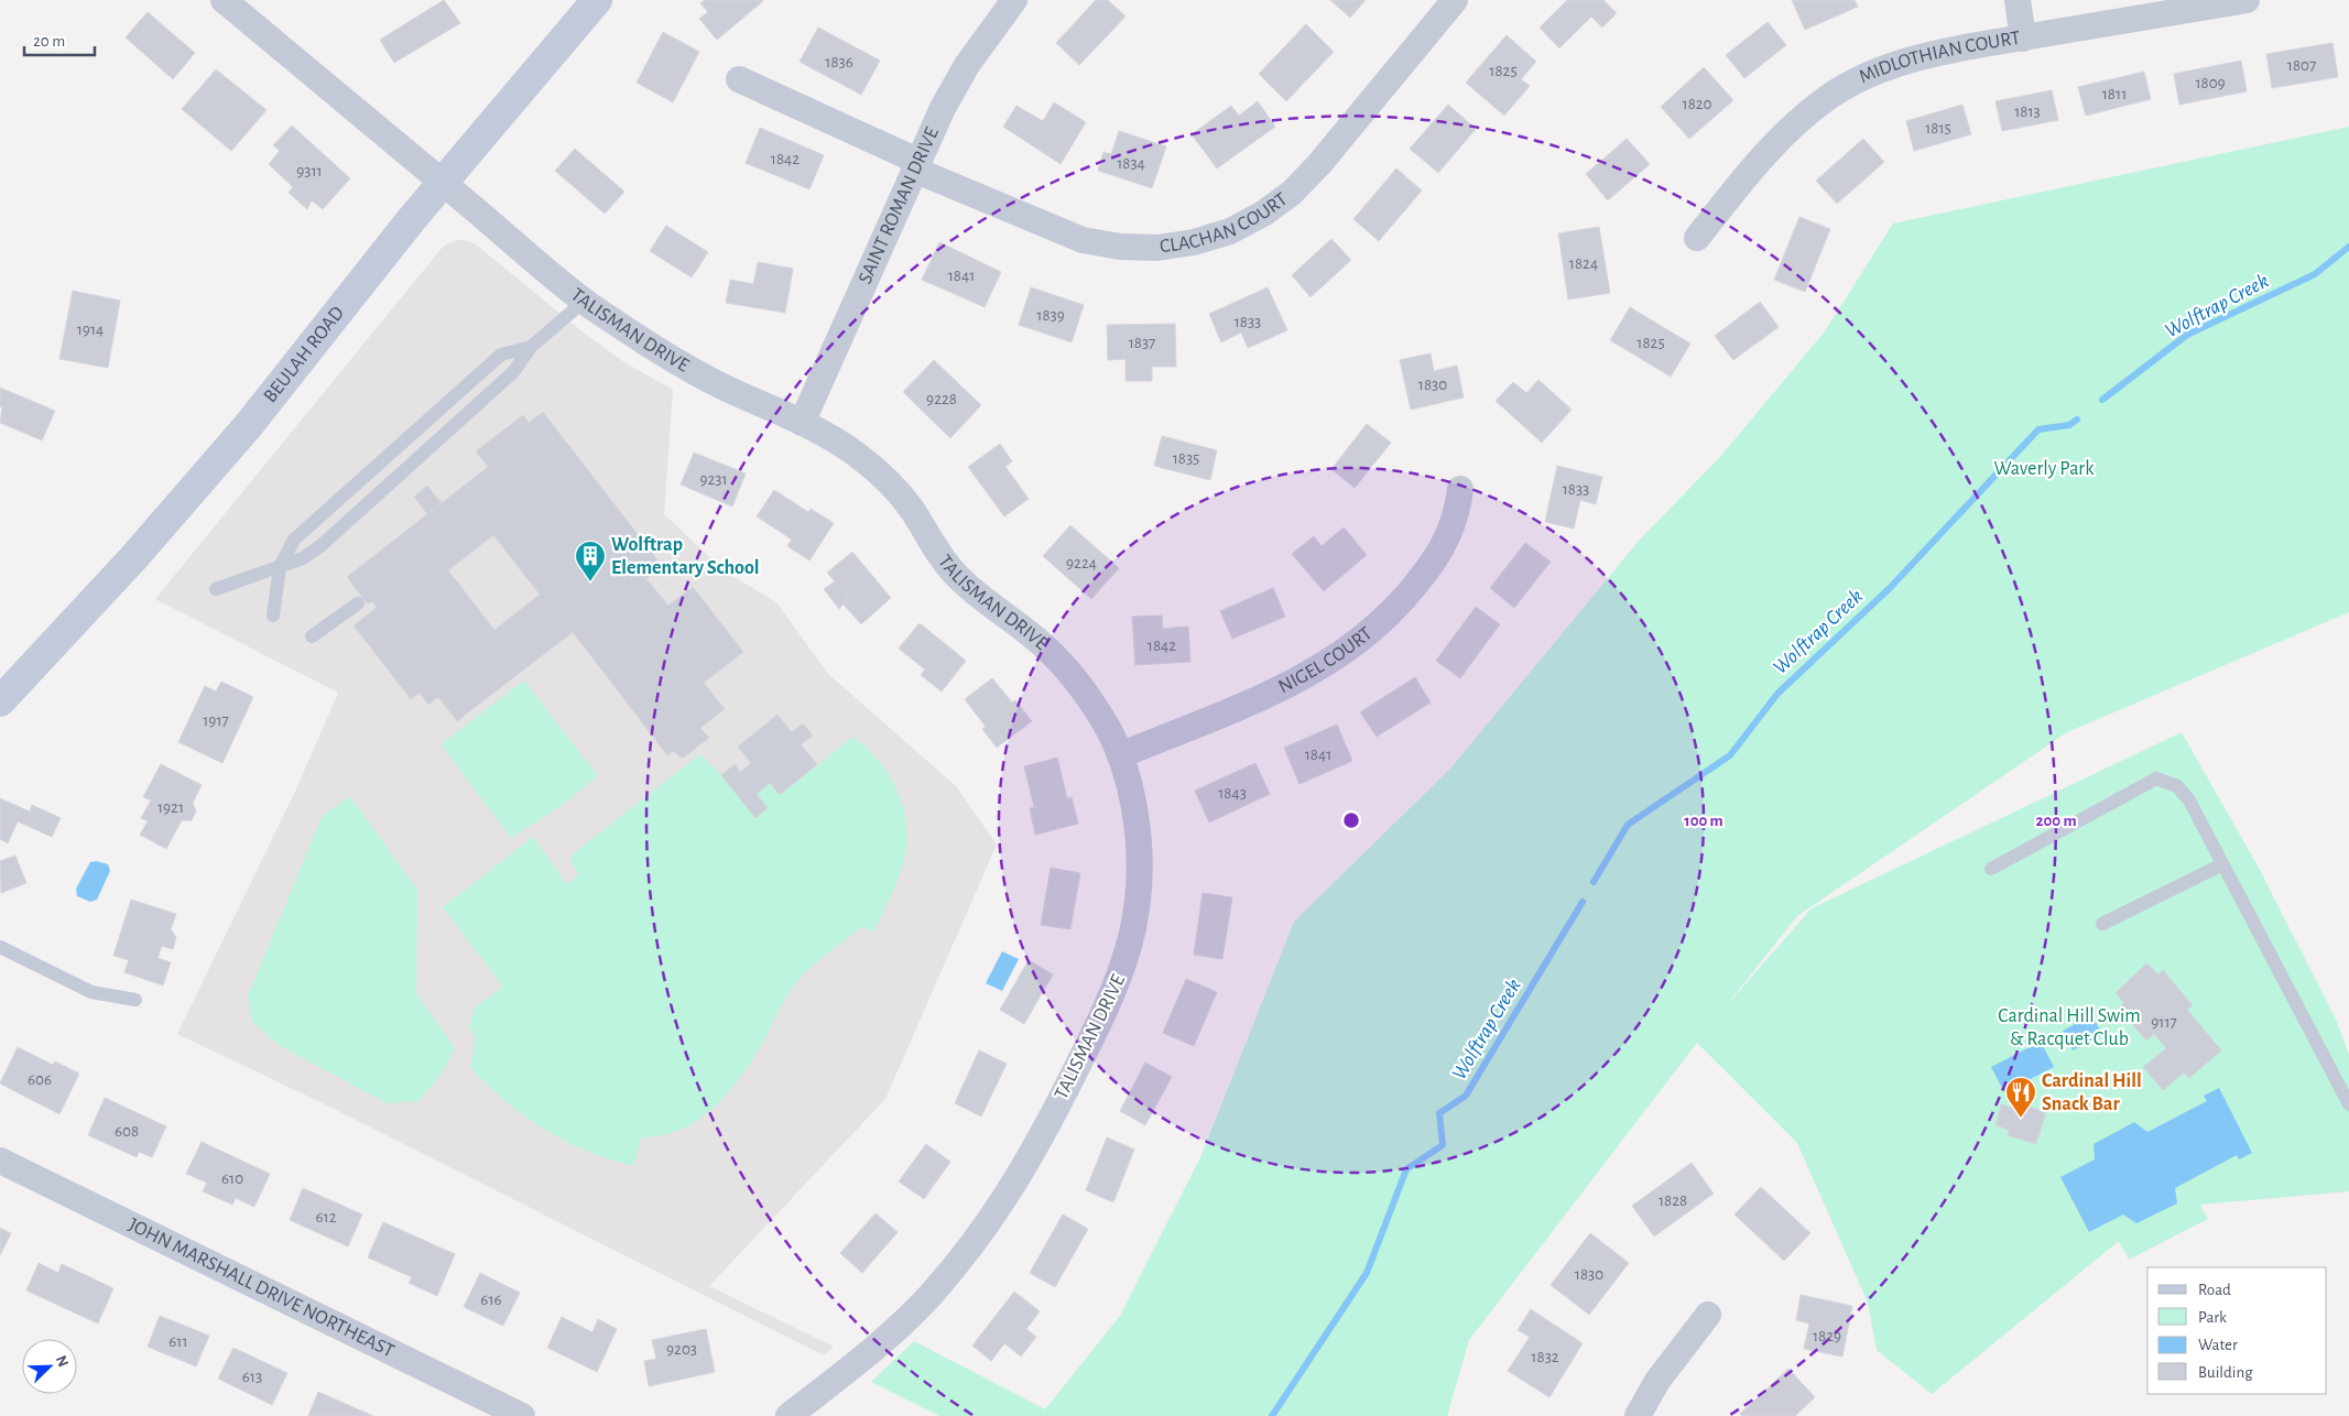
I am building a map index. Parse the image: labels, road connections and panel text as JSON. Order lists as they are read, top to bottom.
{
  "streets": {
    "main road": ["BEULAH ROAD"],
    "street": [
      "MIDLOTHIAN COURT",
      "SAINT ROMAN DRIVE",
      "CLACHAN COURT",
      "TALISMAN DRIVE",
      "NIGEL COURT",
      "JOHN MARSHALL DRIVE NORTHEAST"
    ]
  },
  "crossings": [
    ["SAINT ROMAN DRIVE", "CLACHAN COURT"],
    ["SAINT ROMAN DRIVE", "TALISMAN DRIVE"],
    ["TALISMAN DRIVE", "BEULAH ROAD"],
    ["TALISMAN DRIVE", "NIGEL COURT"]
  ],
  "water": ["Wolftrap Creek"],
  "parks": ["Waverly Park", "Cardinal Hill Swim & Racquet Club"],
  "places": {
    "building": ["Wolftrap Elementary School"],
    "restaurant": ["Cardinal Hill Snack Bar"]
  },
  "house_numbers": [
    "1836",
    "1807",
    "1825",
    "1809",
    "1811",
    "1820",
    "1813",
    "1815",
    "1842",
    "1834",
    "9311",
    "1824",
    "1841",
    "1839",
    "1833",
    "1914",
    "1837",
    "1825",
    "1830",
    "9228",
    "1835",
    "9231",
    "1833",
    "9224",
    "1842",
    "1917",
    "1841",
    "1843",
    "1921",
    "9117",
    "606",
    "608",
    "610",
    "1828",
    "612",
    "1830",
    "616",
    "1829",
    "611",
    "9203",
    "1832",
    "613"
  ],
  "legend": [
    "Road",
    "Park",
    "Water",
    "Building"
  ],
  "scale_bar": "20 m",
  "north": "top right",
  "rings": ["100 m", "200 m"]
}
